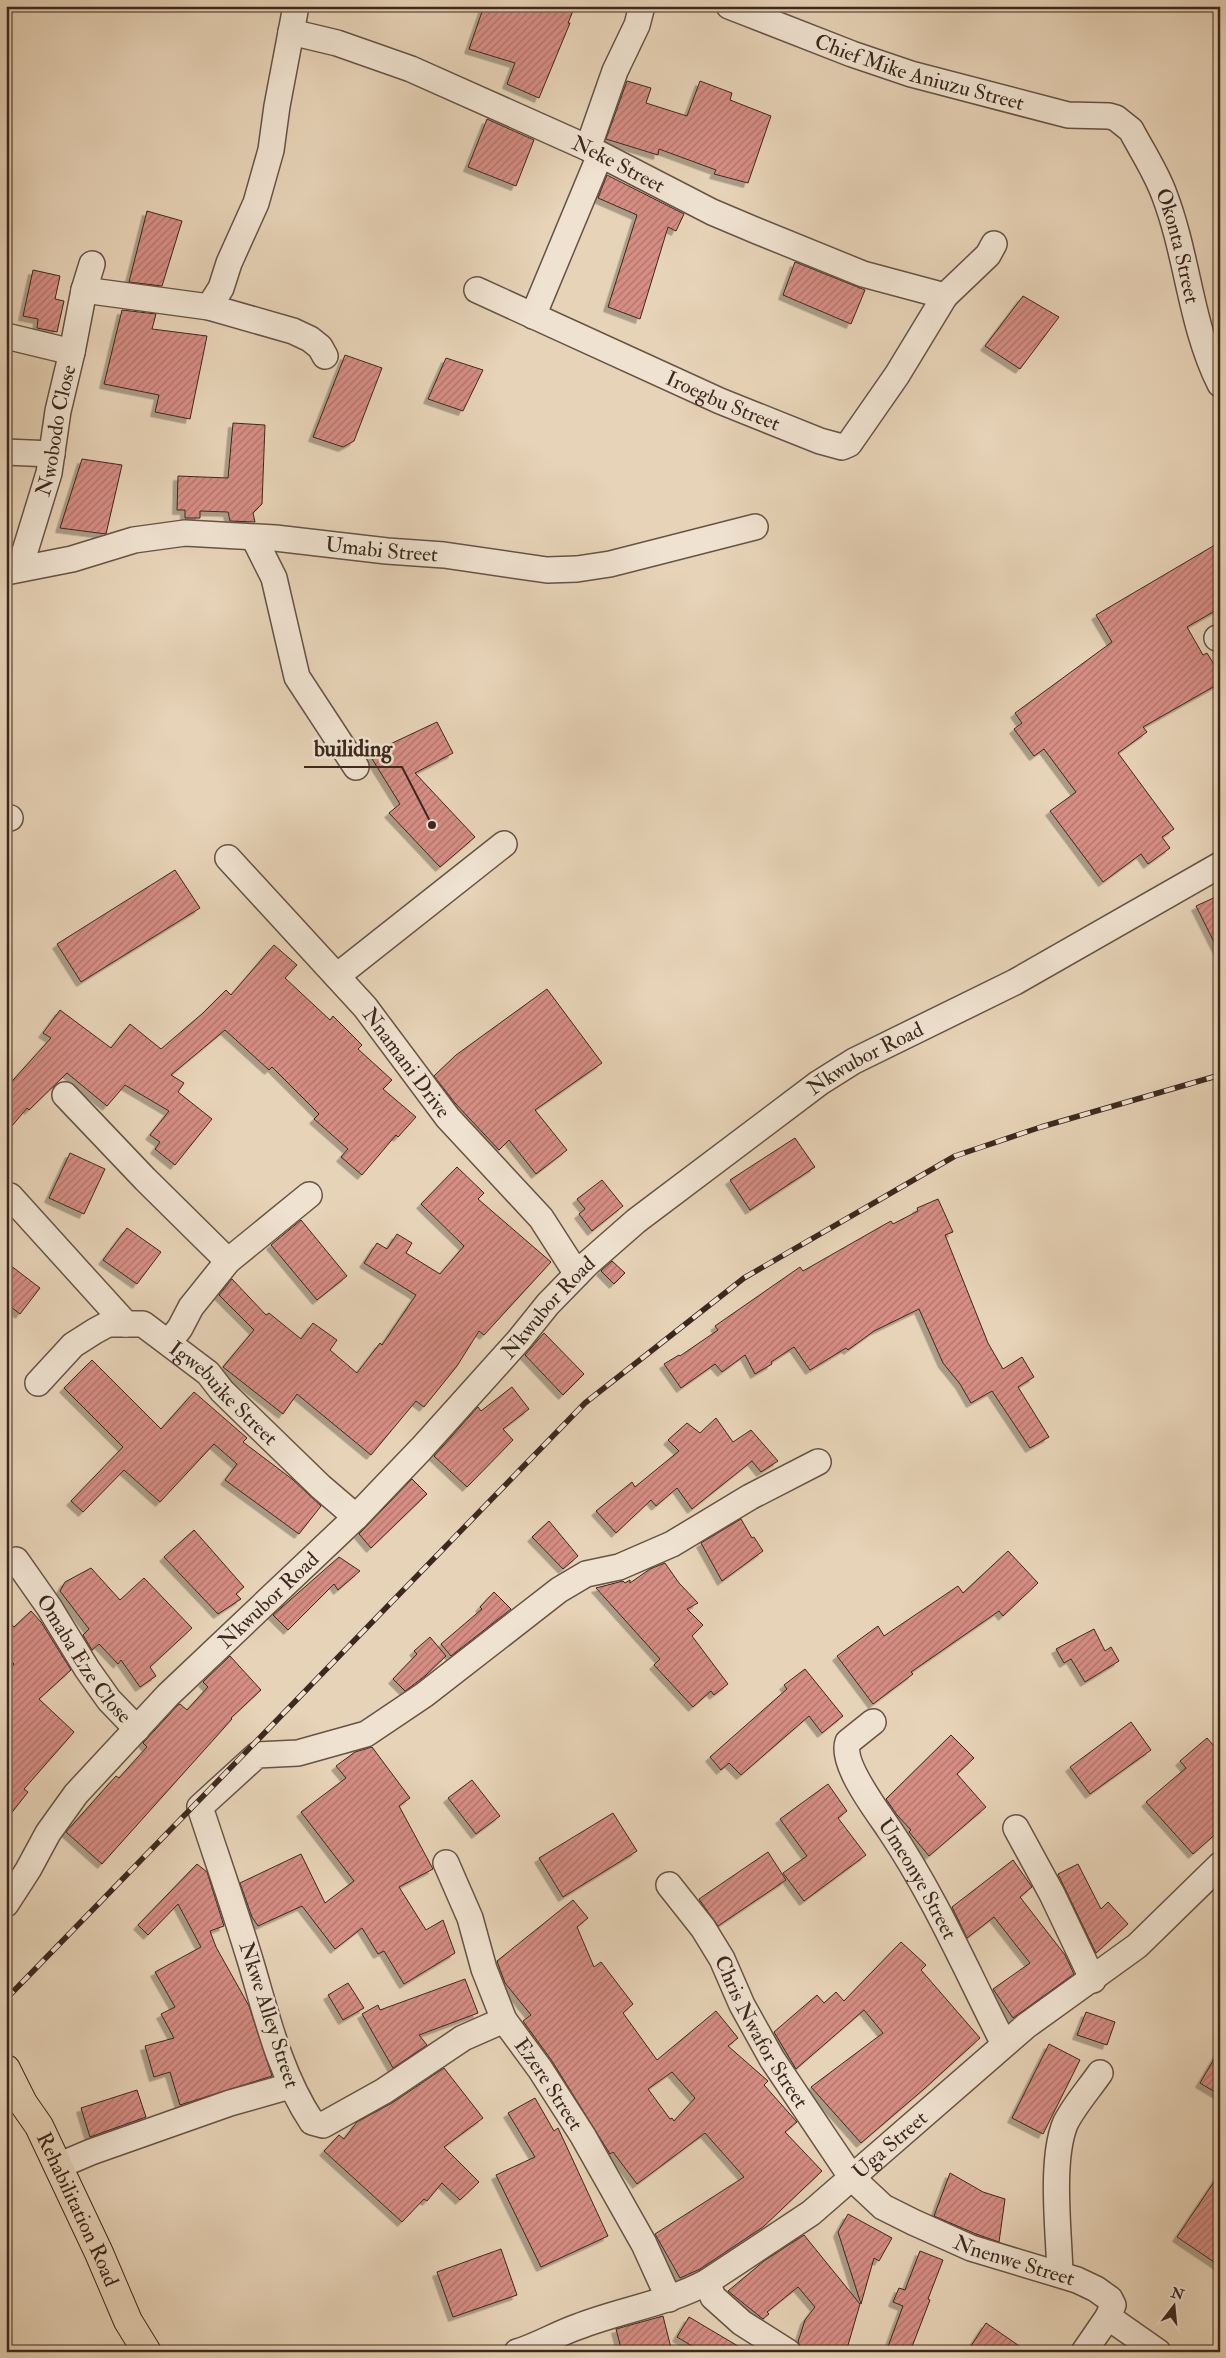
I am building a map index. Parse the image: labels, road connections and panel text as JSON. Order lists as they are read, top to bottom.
{
  "streets": {
    "main road": ["Rehabilitation Road"],
    "street": [
      "Chief Mike Aniuzu Street",
      "Neke Street",
      "Okonta Street",
      "Iroegbu Street",
      "Nwobodo Close",
      "Umabi Street",
      "Nkwubor Road",
      "Nnamani Drive",
      "Igwebuike Street",
      "Omaba Eze Close",
      "Umeonye Street",
      "Nkwe Alley Street",
      "Chris Nwafor Street",
      "Ezere Street",
      "Uga Street",
      "Nnenwe Street"
    ]
  },
  "crossings": [
    ["Chief Mike Aniuzu Street", "Okonta Street"],
    ["Neke Street", "Iroegbu Street"],
    ["Nwobodo Close", "Umabi Street"],
    ["Nkwubor Road", "Nnamani Drive"],
    ["Nkwubor Road", "Igwebuike Street"],
    ["Nkwubor Road", "Omaba Eze Close"],
    ["Umeonye Street", "Uga Street"],
    ["Nkwe Alley Street", "Ezere Street"],
    ["Chris Nwafor Street", "Uga Street"],
    ["Chris Nwafor Street", "Nnenwe Street"],
    ["Ezere Street", "Uga Street"],
    ["Uga Street", "Nnenwe Street"]
  ],
  "places": ["builiding"],
  "north": "top"
}
